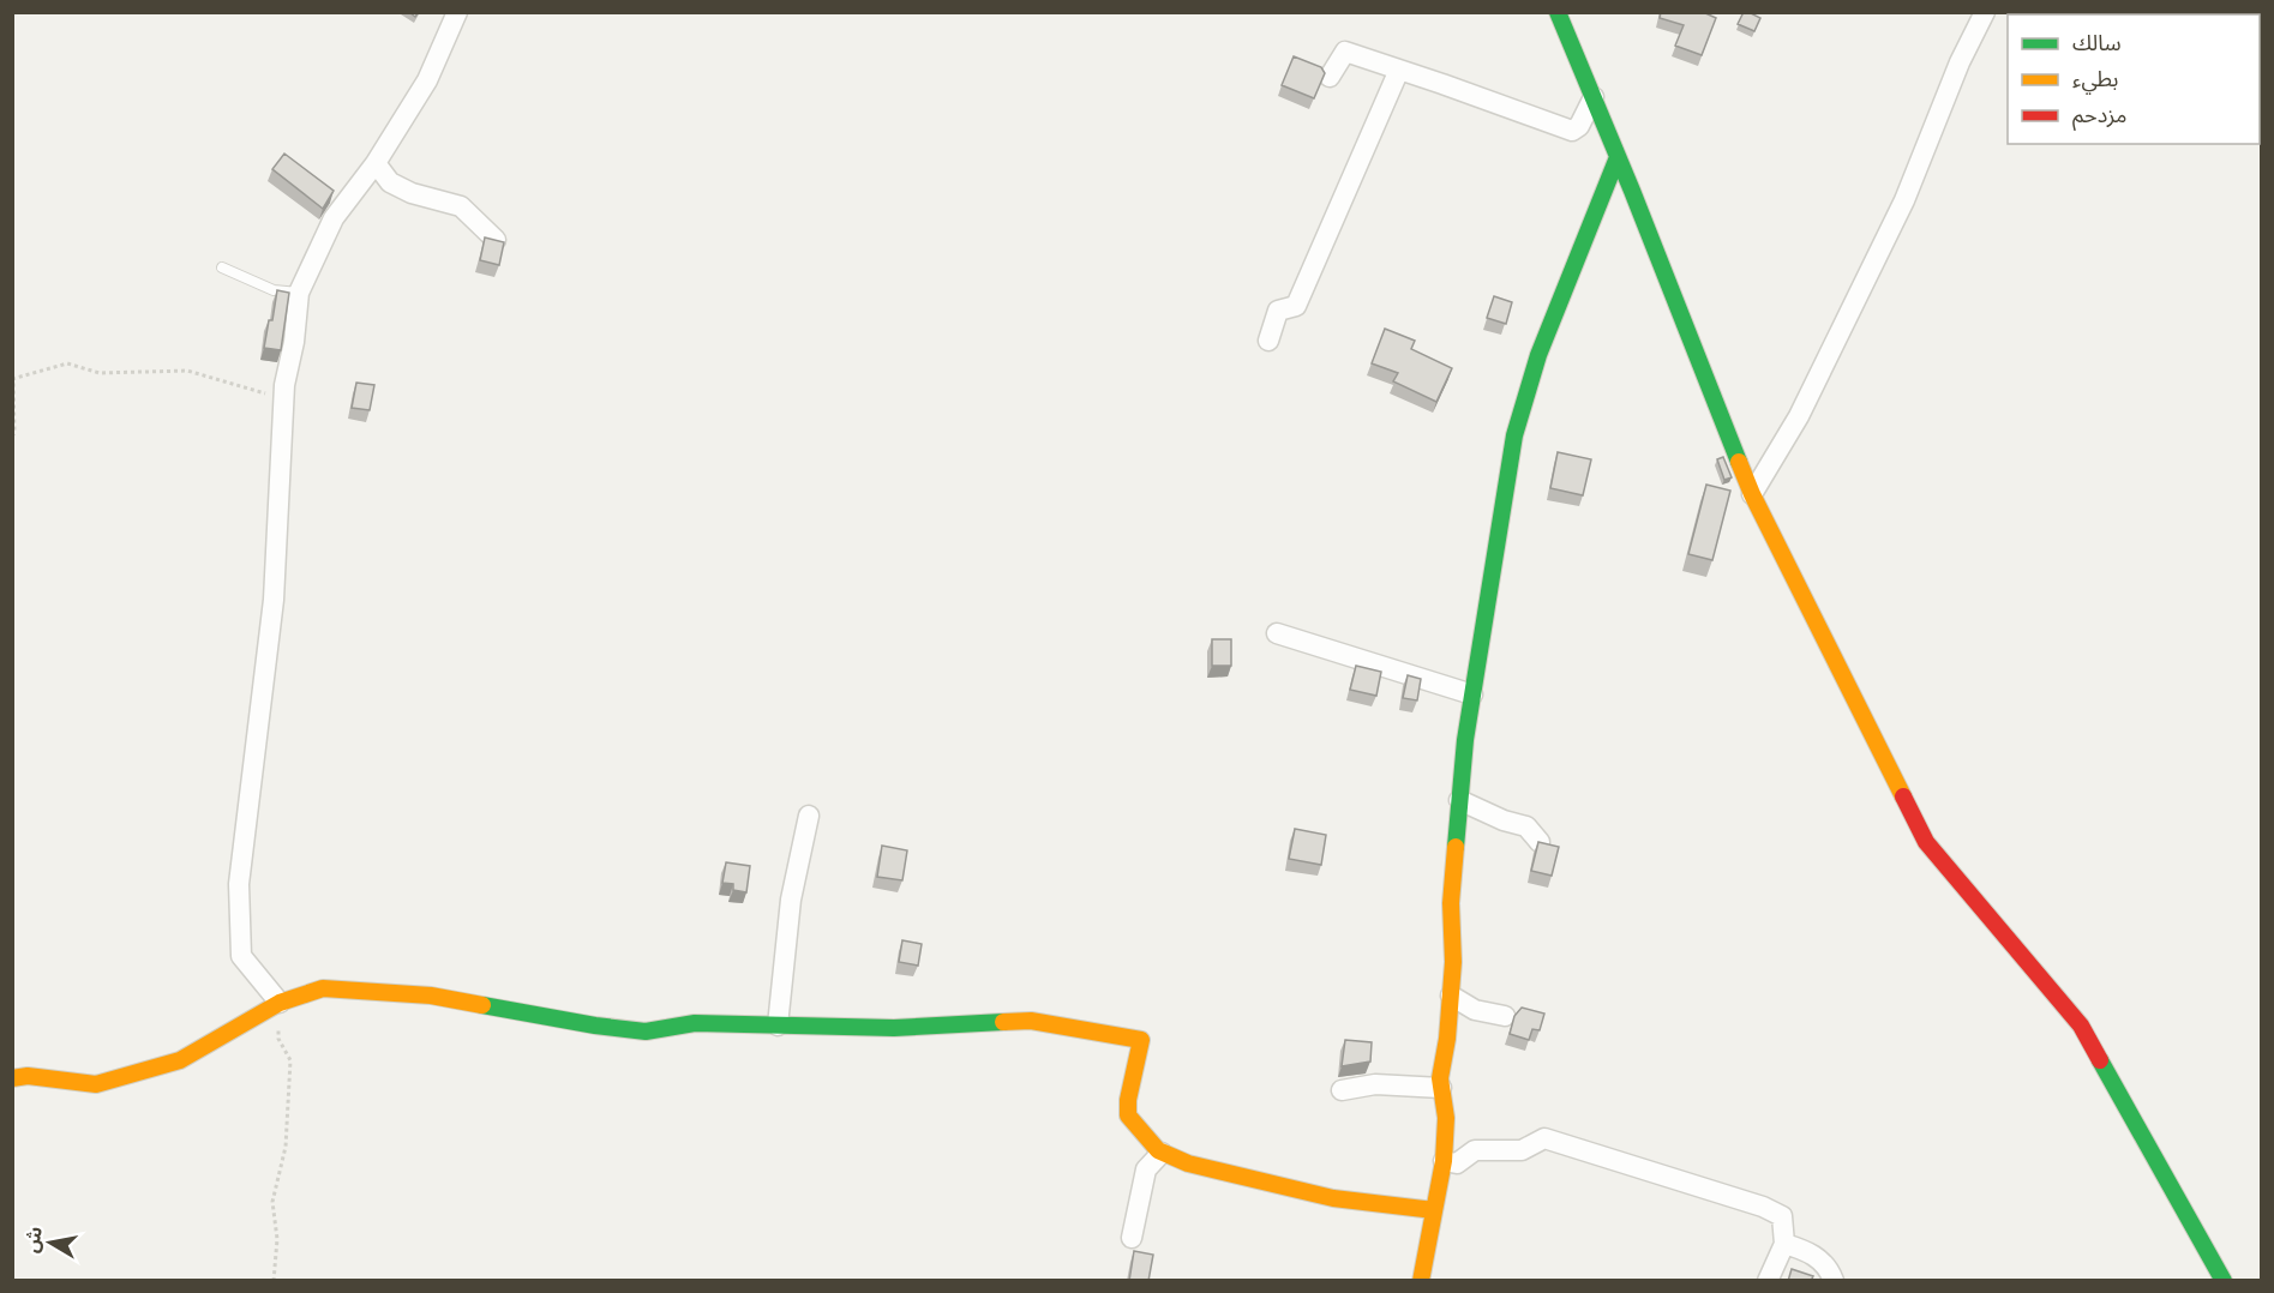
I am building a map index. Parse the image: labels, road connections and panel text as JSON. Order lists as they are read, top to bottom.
{
  "legend": ["سالك", "بطيء", "مزدحم"],
  "north": "left"
}
